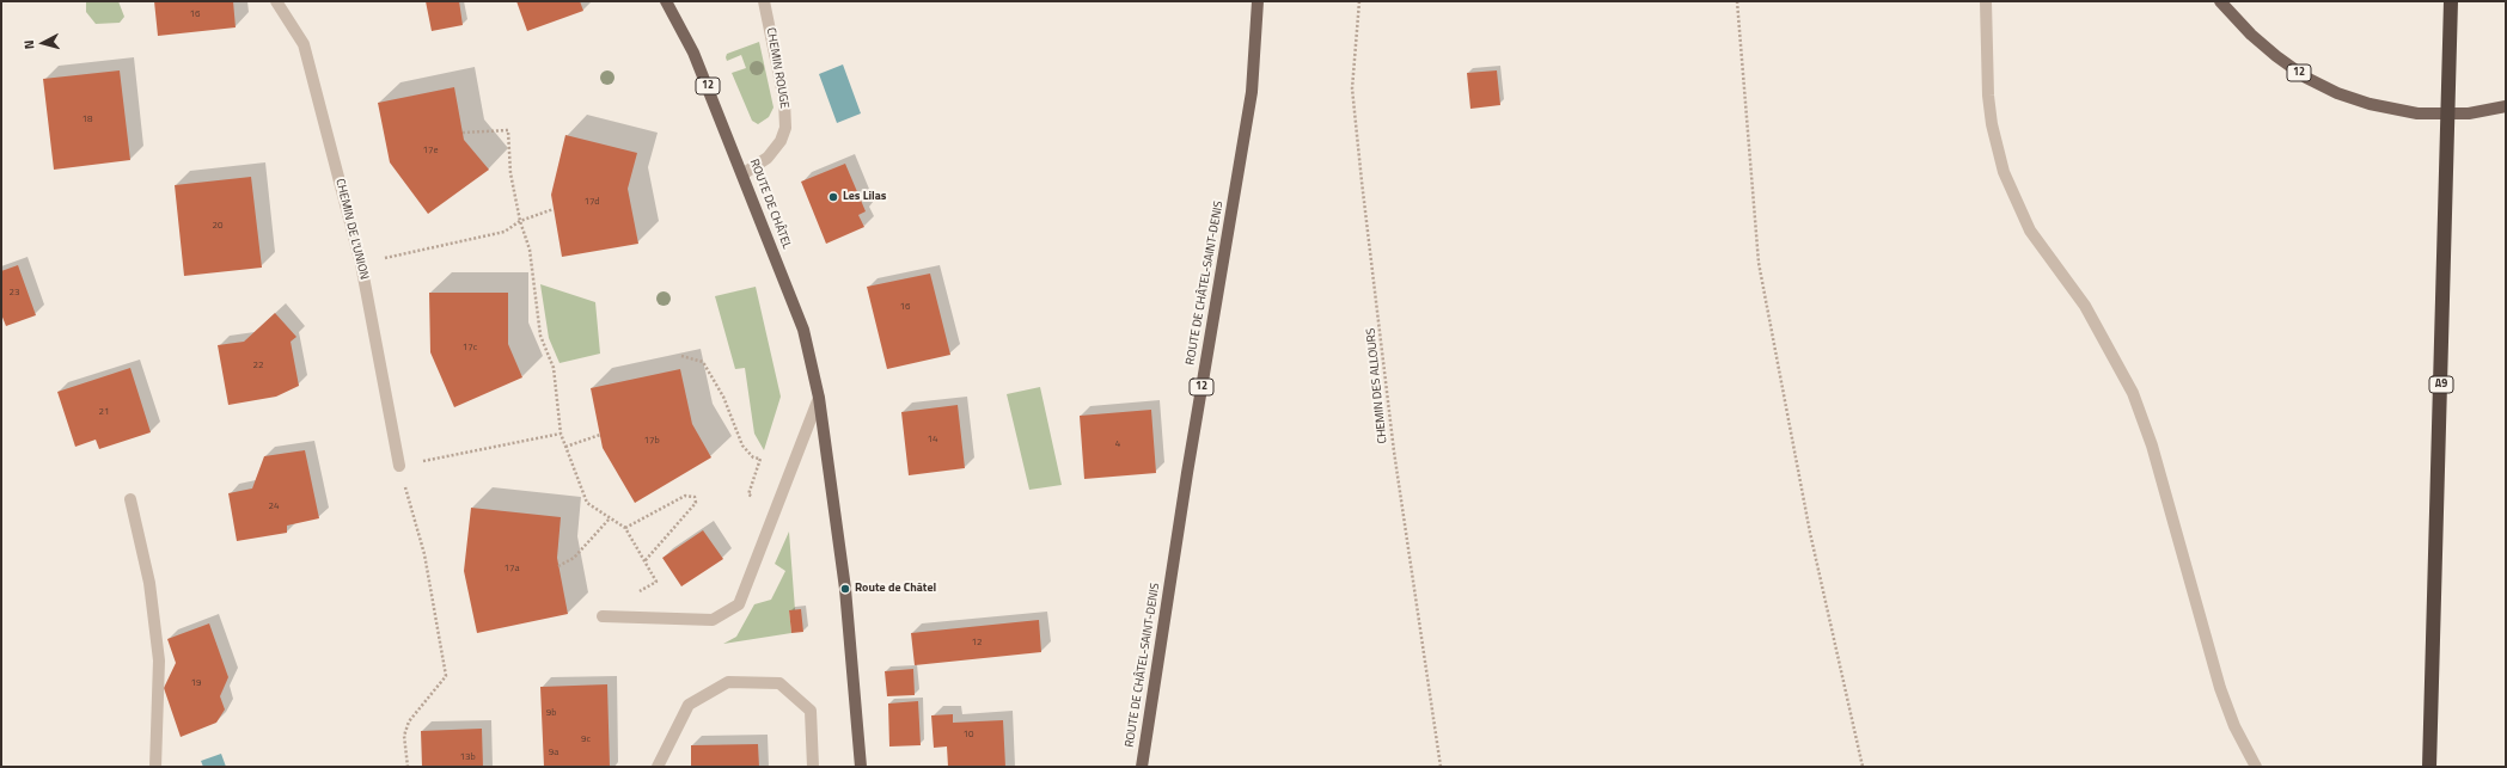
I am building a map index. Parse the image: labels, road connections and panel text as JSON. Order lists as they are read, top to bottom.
{
  "streets": {
    "highway": ["A9"],
    "main road": ["12", "ROUTE DE CHÂTEL", "ROUTE DE CHÂTEL-SAINT-DENIS"],
    "street": ["CHEMIN ROUGE", "CHEMIN DE L'UNION"],
    "path": ["CHEMIN DES ALLOURS"]
  },
  "crossings": [
    ["CHEMIN ROUGE", "ROUTE DE CHÂTEL"]
  ],
  "places": ["Les Lilas", "Route de Châtel"],
  "house_numbers": [
    "16",
    "18",
    "17e",
    "17d",
    "20",
    "23",
    "16",
    "17c",
    "22",
    "21",
    "14",
    "17b",
    "4",
    "24",
    "17a",
    "12",
    "19",
    "9b",
    "10",
    "9c",
    "9a",
    "13b"
  ],
  "north": "left"
}
